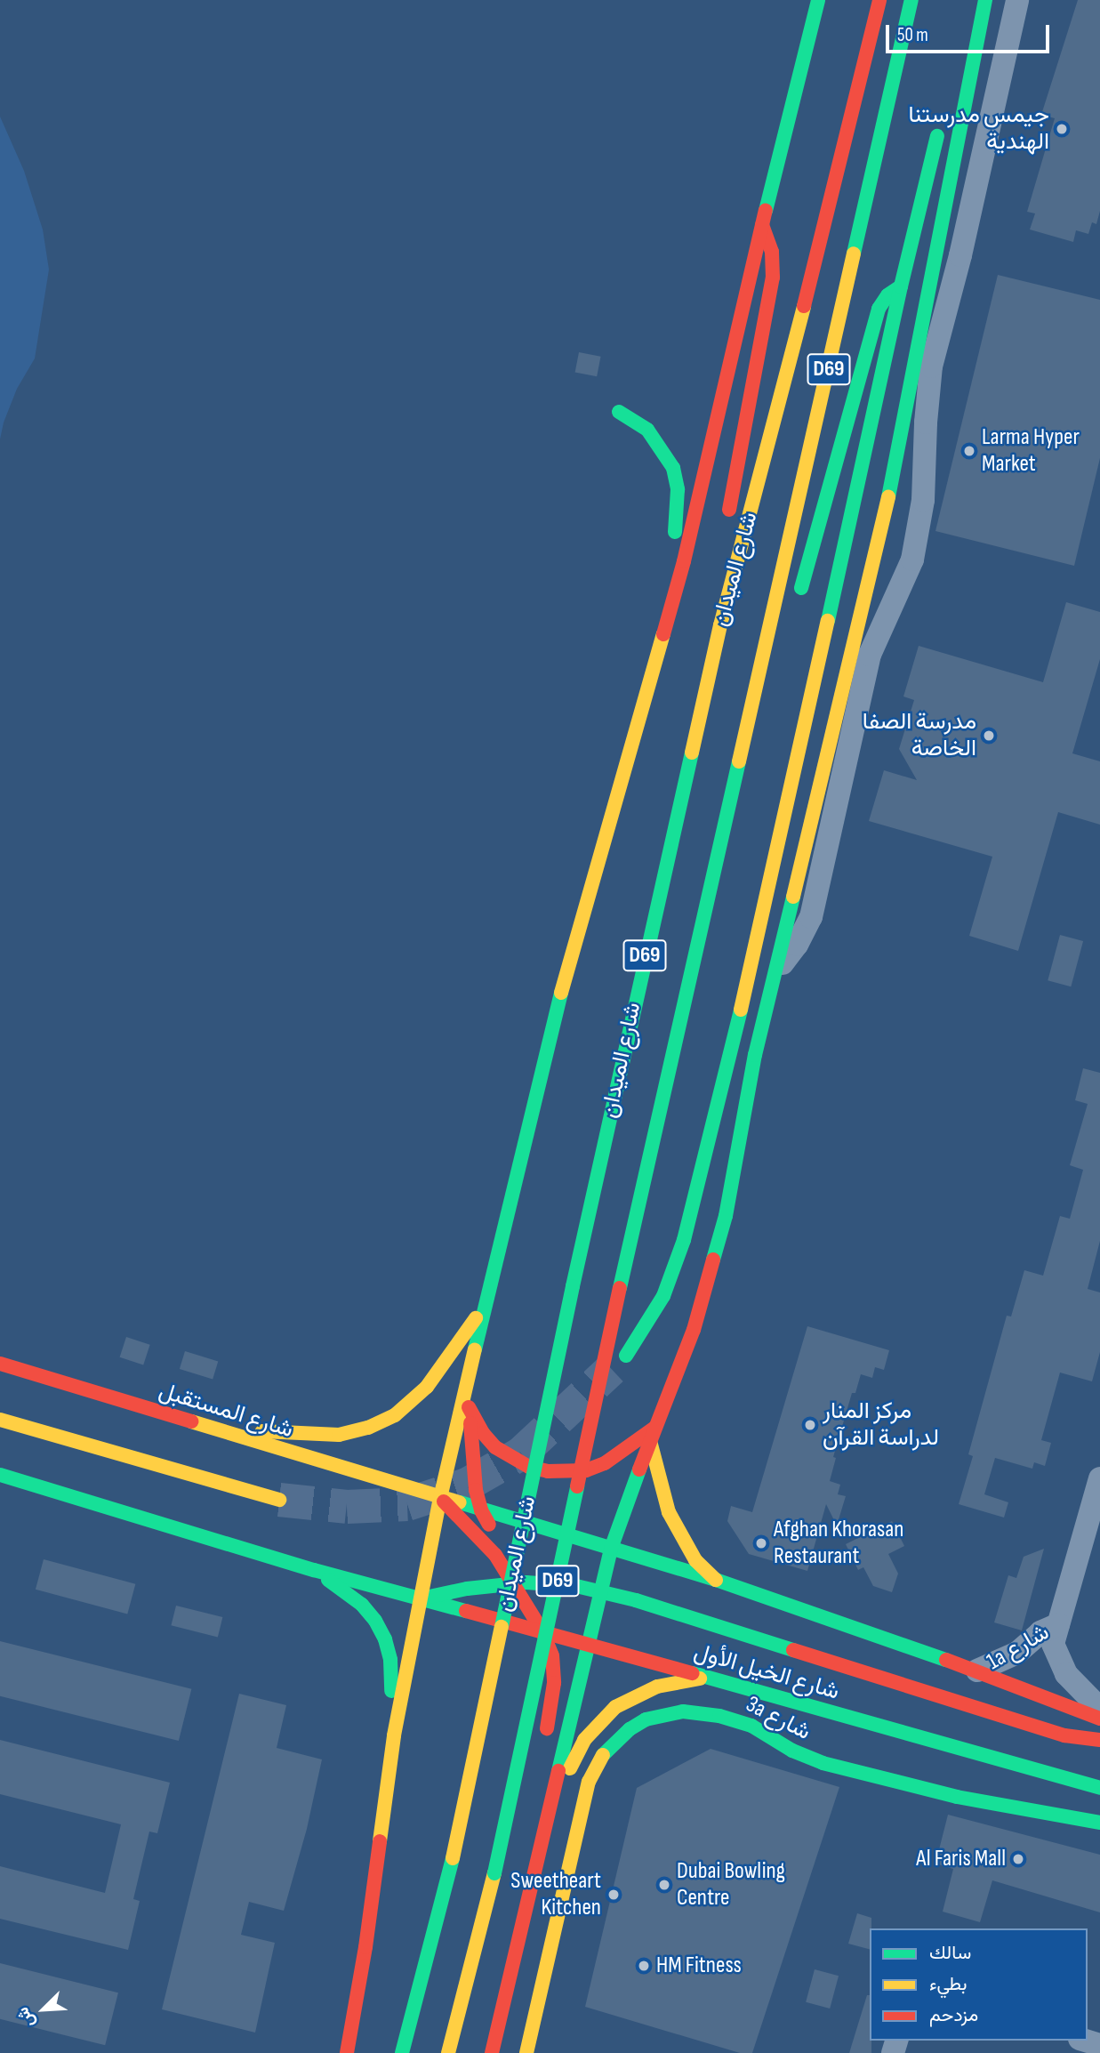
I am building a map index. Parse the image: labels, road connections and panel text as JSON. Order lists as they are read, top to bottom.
{
  "streets": {
    "main road": [
      "D69",
      "شارع الميدان",
      "شارع المستقبل",
      "شارع الخيل الأول",
      "3a شارع"
    ],
    "street": ["1a شارع"]
  },
  "places": [
    "جيمس مدرستنا الهندية",
    "Larma Hyper Market",
    "مدرسة الصفا الخاصة",
    "مركز المنار لدراسة القرآن",
    "Afghan Khorasan Restaurant",
    "Al Faris Mall",
    "Dubai Bowling Centre",
    "Sweetheart Kitchen",
    "HM Fitness"
  ],
  "legend": ["سالك", "بطيء", "مزدحم"],
  "scale_bar": "50 m",
  "north": "bottom left"
}
